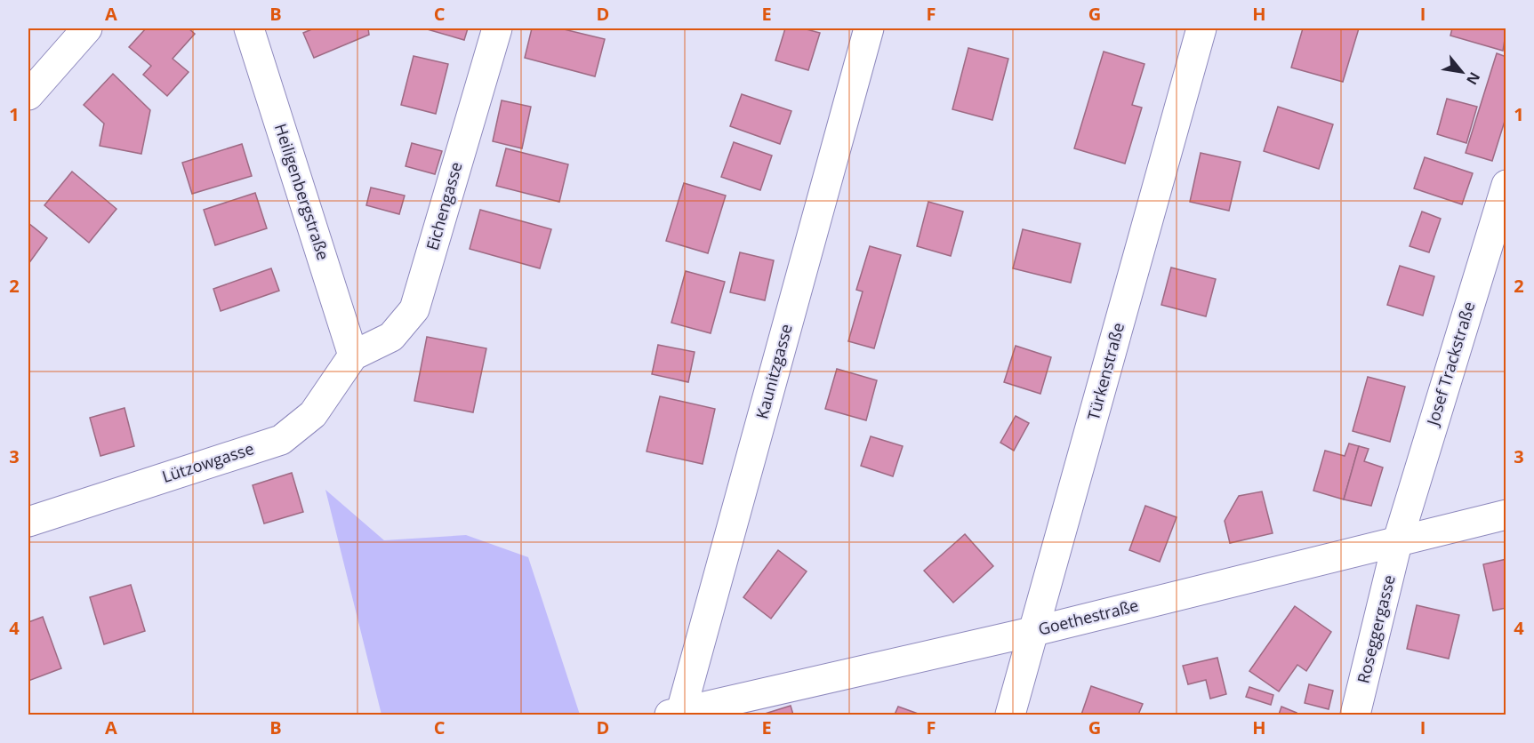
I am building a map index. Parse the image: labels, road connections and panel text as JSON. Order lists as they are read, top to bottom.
{
  "streets": {
    "street": [
      "Heiligenbergstraße",
      "Eichengasse",
      "Josef Trackstraße",
      "Kaunitzgasse",
      "Türkenstraße",
      "Lützowgasse",
      "Goethestraße",
      "Roseggergasse"
    ]
  },
  "crossings": [
    ["Heiligenbergstraße", "Eichengasse"],
    ["Heiligenbergstraße", "Lützowgasse"],
    ["Eichengasse", "Lützowgasse"],
    ["Josef Trackstraße", "Goethestraße"],
    ["Josef Trackstraße", "Roseggergasse"],
    ["Kaunitzgasse", "Goethestraße"],
    ["Türkenstraße", "Goethestraße"],
    ["Goethestraße", "Roseggergasse"]
  ],
  "north": "bottom right",
  "grid": {
    "columns": [
      "A",
      "B",
      "C",
      "D",
      "E",
      "F",
      "G",
      "H",
      "I"
    ],
    "rows": [
      "1",
      "2",
      "3",
      "4"
    ]
  }
}
